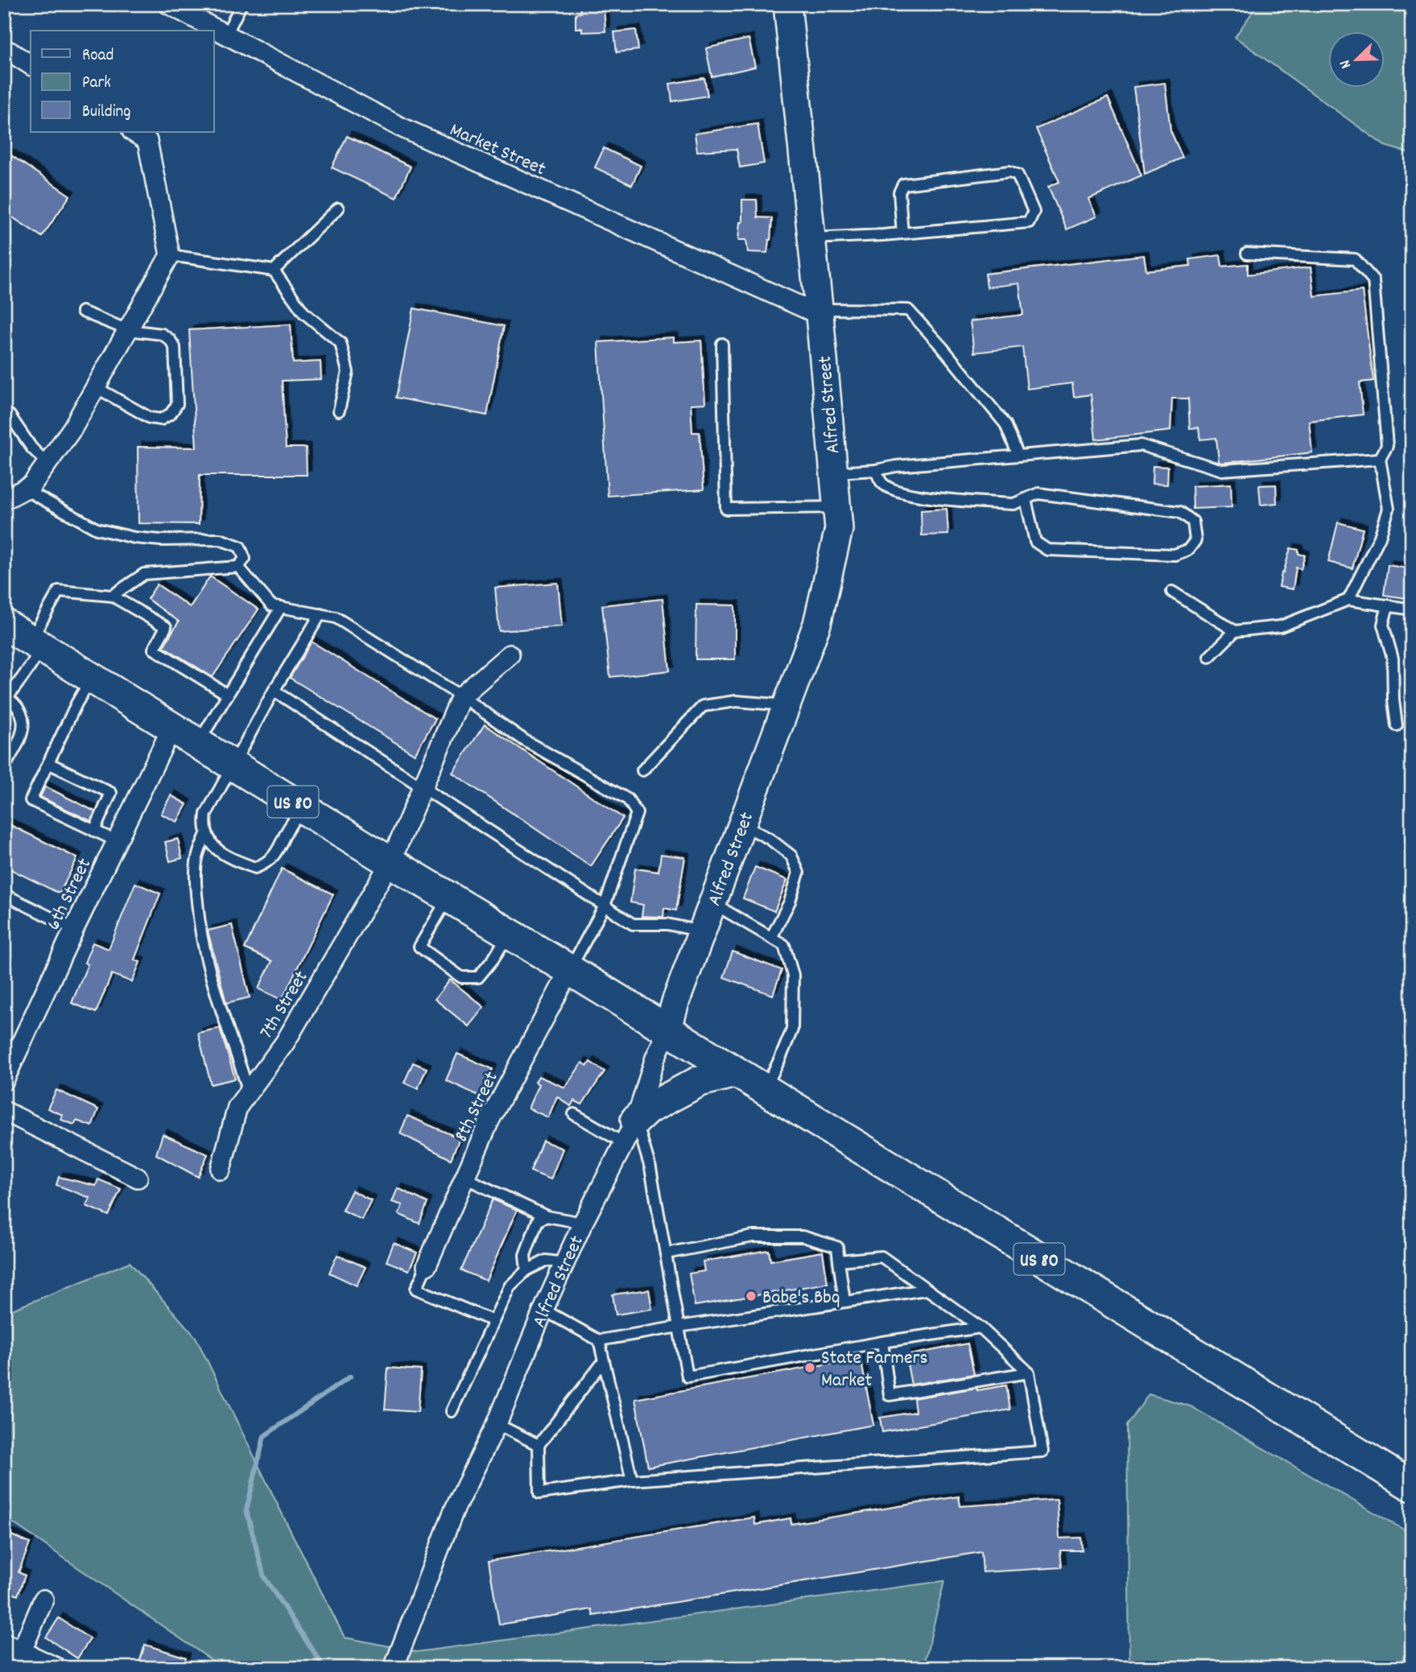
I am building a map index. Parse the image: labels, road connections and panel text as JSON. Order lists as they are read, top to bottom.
{
  "streets": {
    "main road": ["Alfred Street", "US 80"],
    "street": [
      "Market Street",
      "6th Street",
      "7th Street",
      "8th Street"
    ]
  },
  "crossings": [
    ["Market Street", "Alfred Street"],
    ["Alfred Street", "US 80"],
    ["US 80", "6th Street"],
    ["US 80", "7th Street"],
    ["US 80", "8th Street"]
  ],
  "places": ["Babe's Bbq", "State Farmers Market"],
  "legend": ["Road", "Park", "Building"],
  "north": "bottom left"
}
